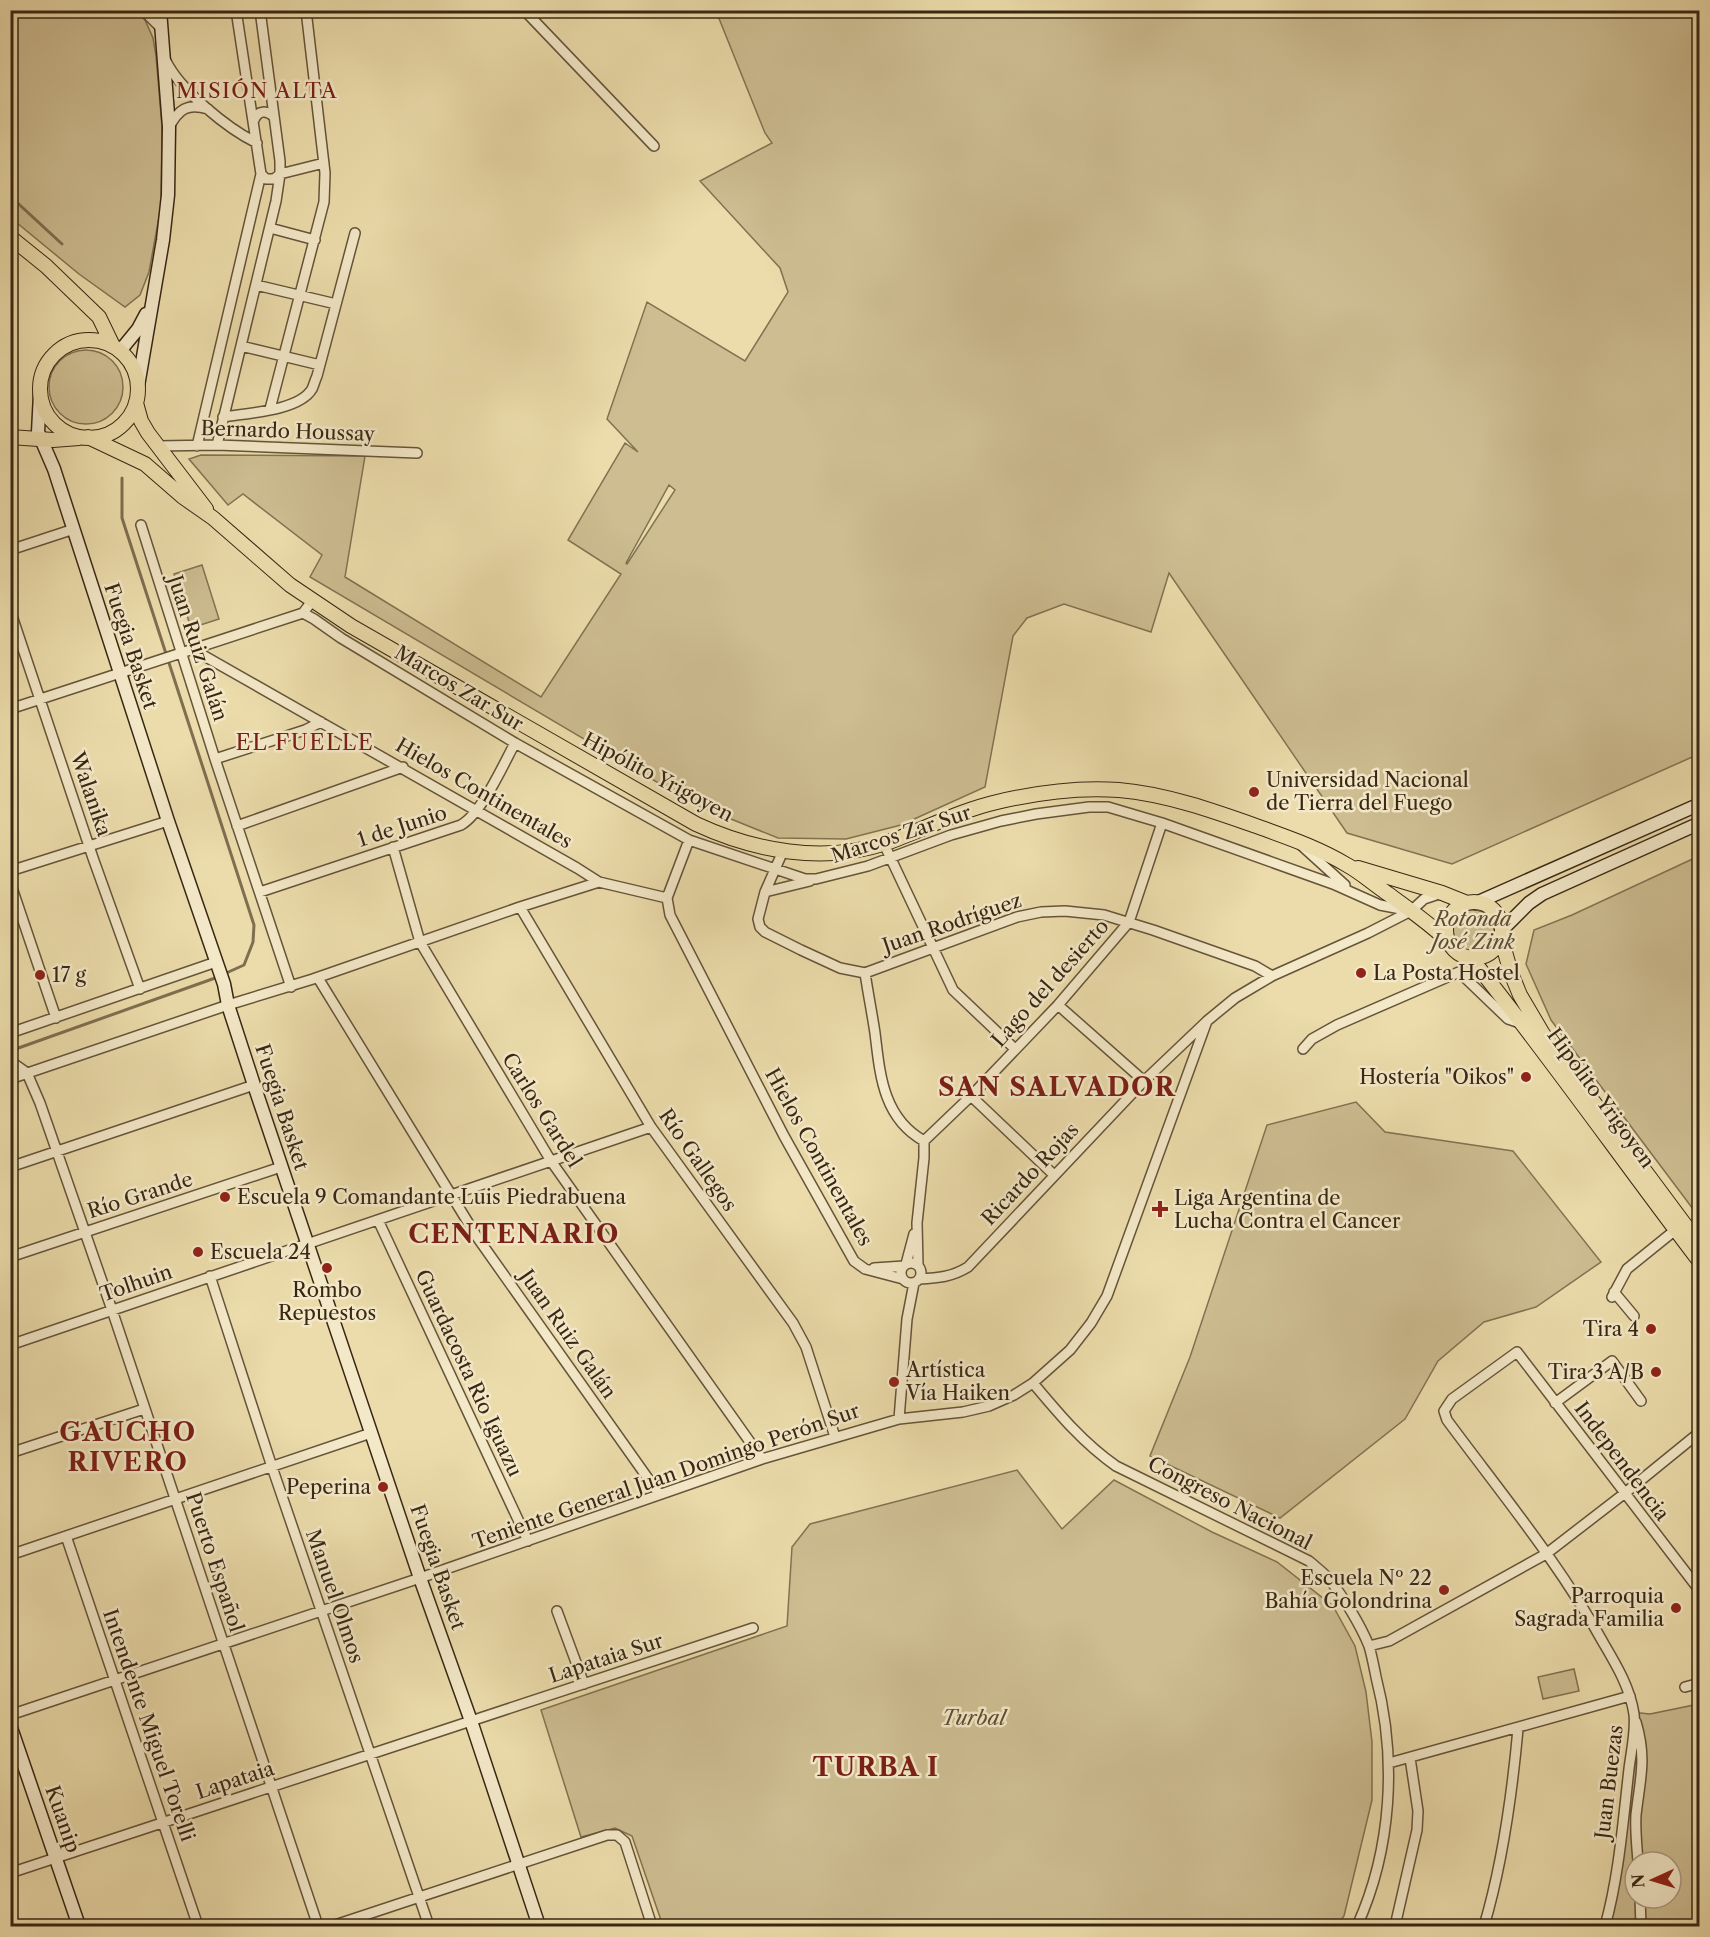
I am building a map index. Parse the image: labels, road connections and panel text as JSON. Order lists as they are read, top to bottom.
{
  "streets": {
    "main road": ["Fuegia Basket", "Hipólito Yrigoyen", "Kuanip"],
    "street": [
      "Bernardo Houssay",
      "Juan Ruiz Galán",
      "Marcos Zar Sur",
      "Hielos Continentales",
      "Walanika",
      "1 de Junio",
      "Juan Rodríguez",
      "Lago del desierto",
      "Carlos Gardel",
      "Río Gallegos",
      "Ricardo Rojas",
      "Río Grande",
      "Tolhuin",
      "Guardacosta Rio Iguazu",
      "Independencia",
      "Teniente General Juan Domingo Perón Sur",
      "Congreso Nacional",
      "Puerto Español",
      "Manuel Olmos",
      "Lapataia Sur",
      "Intendente Miguel Torelli",
      "Lapataia",
      "Juan Buezas"
    ]
  },
  "crossings": [
    ["Fuegia Basket", "Río Grande"],
    ["Fuegia Basket", "Tolhuin"],
    ["Fuegia Basket", "Teniente General Juan Domingo Perón Sur"],
    ["Fuegia Basket", "Lapataia Sur"],
    ["Fuegia Basket", "Lapataia"],
    ["Juan Ruiz Galán", "1 de Junio"],
    ["Juan Ruiz Galán", "Tolhuin"],
    ["Juan Ruiz Galán", "Teniente General Juan Domingo Perón Sur"],
    ["Marcos Zar Sur", "Hipólito Yrigoyen"],
    ["Marcos Zar Sur", "1 de Junio"],
    ["Marcos Zar Sur", "Juan Rodríguez"],
    ["Marcos Zar Sur", "Lago del desierto"],
    ["Hipólito Yrigoyen", "Juan Rodríguez"],
    ["Hielos Continentales", "1 de Junio"],
    ["Hielos Continentales", "Ricardo Rojas"],
    ["1 de Junio", "Carlos Gardel"],
    ["Juan Rodríguez", "Lago del desierto"],
    ["Carlos Gardel", "Tolhuin"],
    ["Carlos Gardel", "Teniente General Juan Domingo Perón Sur"],
    ["Río Gallegos", "Tolhuin"],
    ["Río Gallegos", "Teniente General Juan Domingo Perón Sur"],
    ["Ricardo Rojas", "Teniente General Juan Domingo Perón Sur"],
    ["Río Grande", "Puerto Español"],
    ["Tolhuin", "Guardacosta Rio Iguazu"],
    ["Tolhuin", "Puerto Español"],
    ["Tolhuin", "Manuel Olmos"],
    ["Guardacosta Rio Iguazu", "Teniente General Juan Domingo Perón Sur"],
    ["Independencia", "Juan Buezas"],
    ["Teniente General Juan Domingo Perón Sur", "Congreso Nacional"],
    ["Teniente General Juan Domingo Perón Sur", "Puerto Español"],
    ["Teniente General Juan Domingo Perón Sur", "Manuel Olmos"],
    ["Teniente General Juan Domingo Perón Sur", "Intendente Miguel Torelli"],
    ["Puerto Español", "Lapataia"],
    ["Manuel Olmos", "Lapataia"],
    ["Lapataia Sur", "Lapataia"],
    ["Intendente Miguel Torelli", "Lapataia"],
    ["Lapataia", "Kuanip"]
  ],
  "districts": [
    "MISIÓN ALTA",
    "EL FUELLE",
    "SAN SALVADOR",
    "CENTENARIO",
    "GAUCHO RIVERO",
    "TURBA I"
  ],
  "parks": ["Rotonda José Zink", "Turbal"],
  "places": {
    "other": [
      "Universidad Nacional de Tierra del Fuego",
      "La Posta Hostel",
      "17 g",
      "Hostería \"Oikos\"",
      "Escuela 9 Comandante Luis Piedrabuena",
      "Escuela 24",
      "Rombo Repuestos",
      "Tira 4",
      "Tira 3 A/B",
      "Artística Vía Haiken",
      "Peperina",
      "Escuela Nº 22 Bahía Golondrina",
      "Parroquia Sagrada Familia"
    ],
    "health": ["Liga Argentina de Lucha Contra el Cancer"]
  },
  "north": "left"
}
